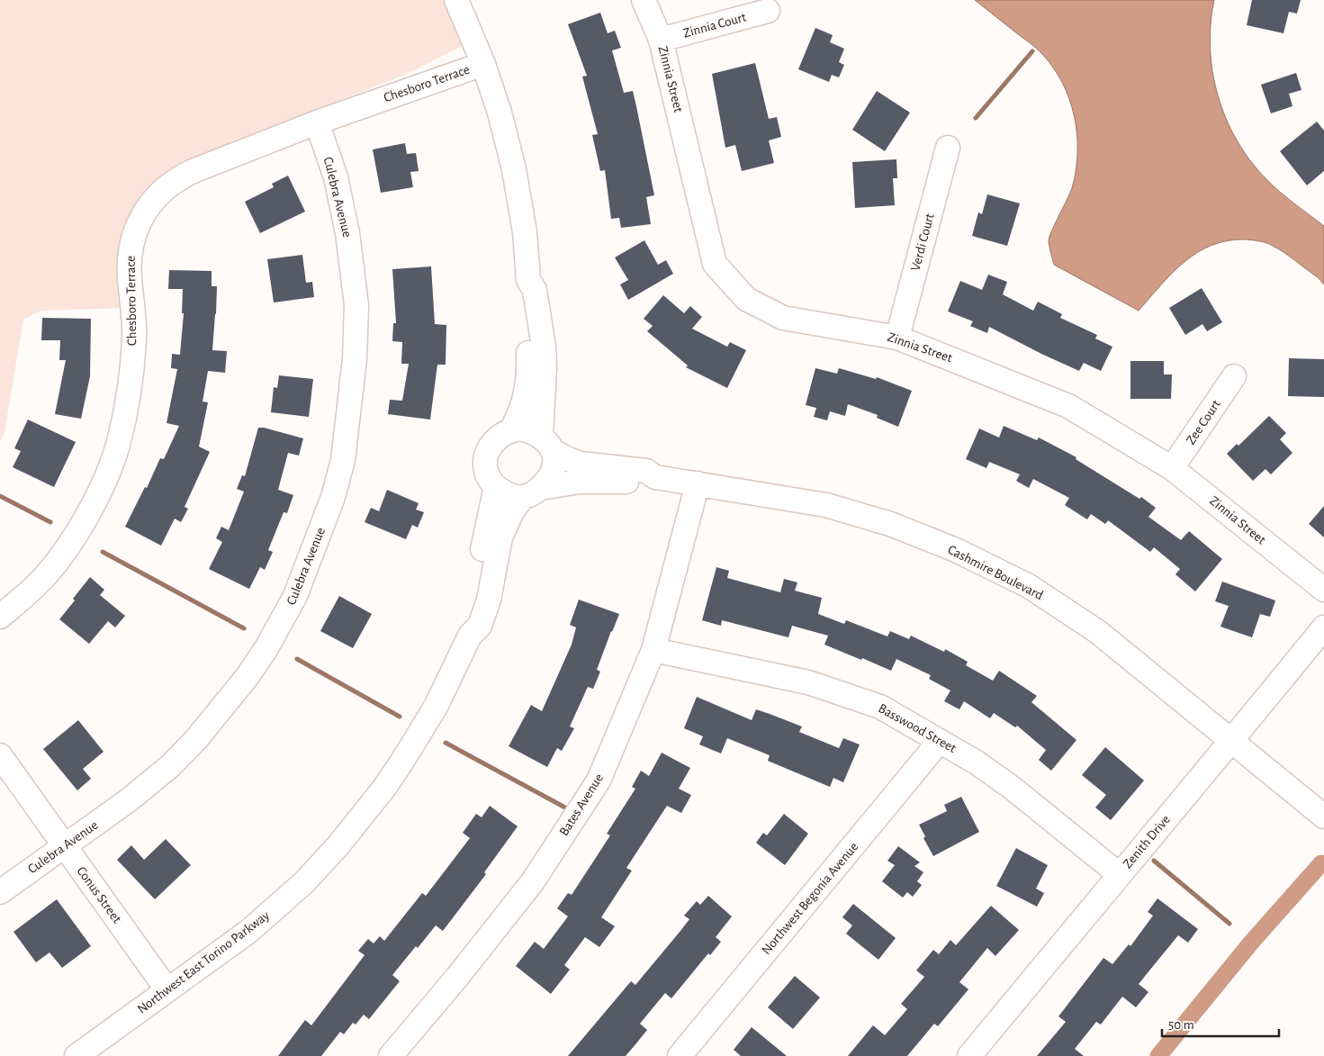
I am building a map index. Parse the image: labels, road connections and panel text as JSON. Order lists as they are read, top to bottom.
{
  "streets": {
    "street": [
      "Zinnia Court",
      "Zinnia Street",
      "Chesboro Terrace",
      "Culebra Avenue",
      "Verdi Court",
      "Zee Court",
      "Cashmire Boulevard",
      "Basswood Street",
      "Bates Avenue",
      "Zenith Drive",
      "Conus Street",
      "Northwest Begonia Avenue",
      "Northwest East Torino Parkway"
    ]
  },
  "crossings": [
    ["Zinnia Court", "Zinnia Street"],
    ["Zinnia Street", "Verdi Court"],
    ["Zinnia Street", "Zee Court"],
    ["Chesboro Terrace", "Culebra Avenue"],
    ["Culebra Avenue", "Conus Street"],
    ["Cashmire Boulevard", "Bates Avenue"],
    ["Cashmire Boulevard", "Zenith Drive"],
    ["Cashmire Boulevard", "Northwest East Torino Parkway"],
    ["Basswood Street", "Bates Avenue"],
    ["Basswood Street", "Zenith Drive"],
    ["Basswood Street", "Northwest Begonia Avenue"],
    ["Conus Street", "Northwest East Torino Parkway"]
  ],
  "scale_bar": "50 m"
}
